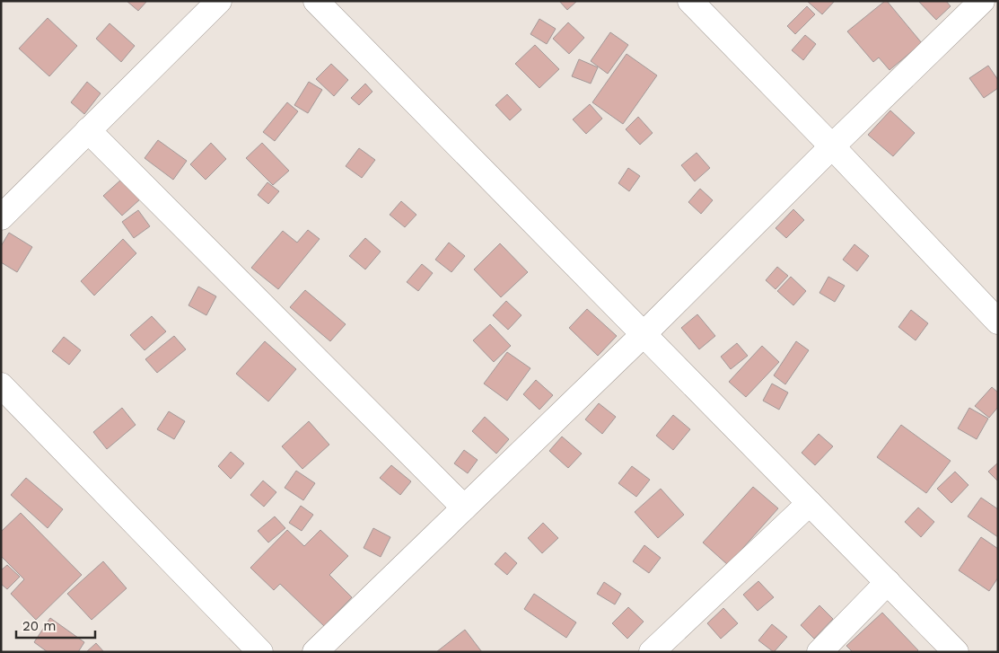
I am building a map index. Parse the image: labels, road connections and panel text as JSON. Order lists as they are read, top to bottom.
{
  "scale_bar": "20 m"
}
